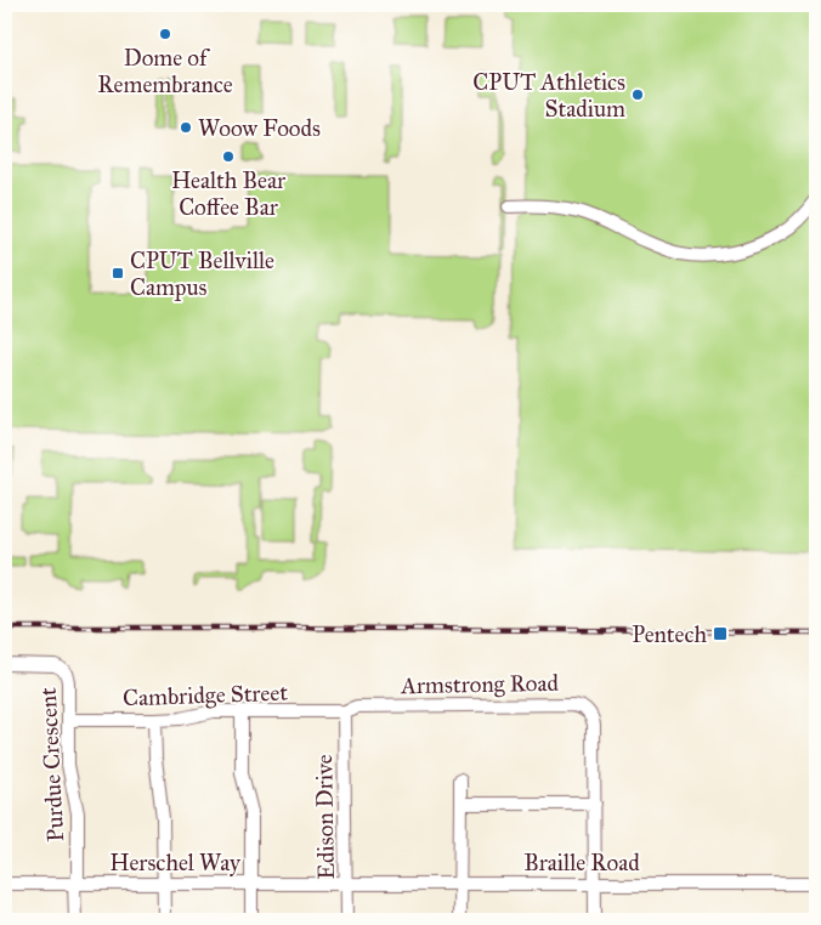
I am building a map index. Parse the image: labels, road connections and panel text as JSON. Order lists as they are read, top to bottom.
{
  "streets": {
    "street": [
      "Armstrong Road",
      "Cambridge Street",
      "Purdue Crescent",
      "Edison Drive",
      "Herschel Way",
      "Braille Road"
    ]
  },
  "crossings": [
    ["Armstrong Road", "Cambridge Street"],
    ["Armstrong Road", "Edison Drive"],
    ["Armstrong Road", "Braille Road"],
    ["Cambridge Street", "Purdue Crescent"],
    ["Cambridge Street", "Edison Drive"],
    ["Purdue Crescent", "Herschel Way"],
    ["Edison Drive", "Herschel Way"],
    ["Edison Drive", "Braille Road"],
    ["Herschel Way", "Braille Road"]
  ],
  "places": {
    "other": [
      "Dome of Remembrance",
      "CPUT Athletics Stadium",
      "Woow Foods",
      "Health Bear Coffee Bar"
    ],
    "transit": ["CPUT Bellville Campus", "Pentech"]
  }
}
